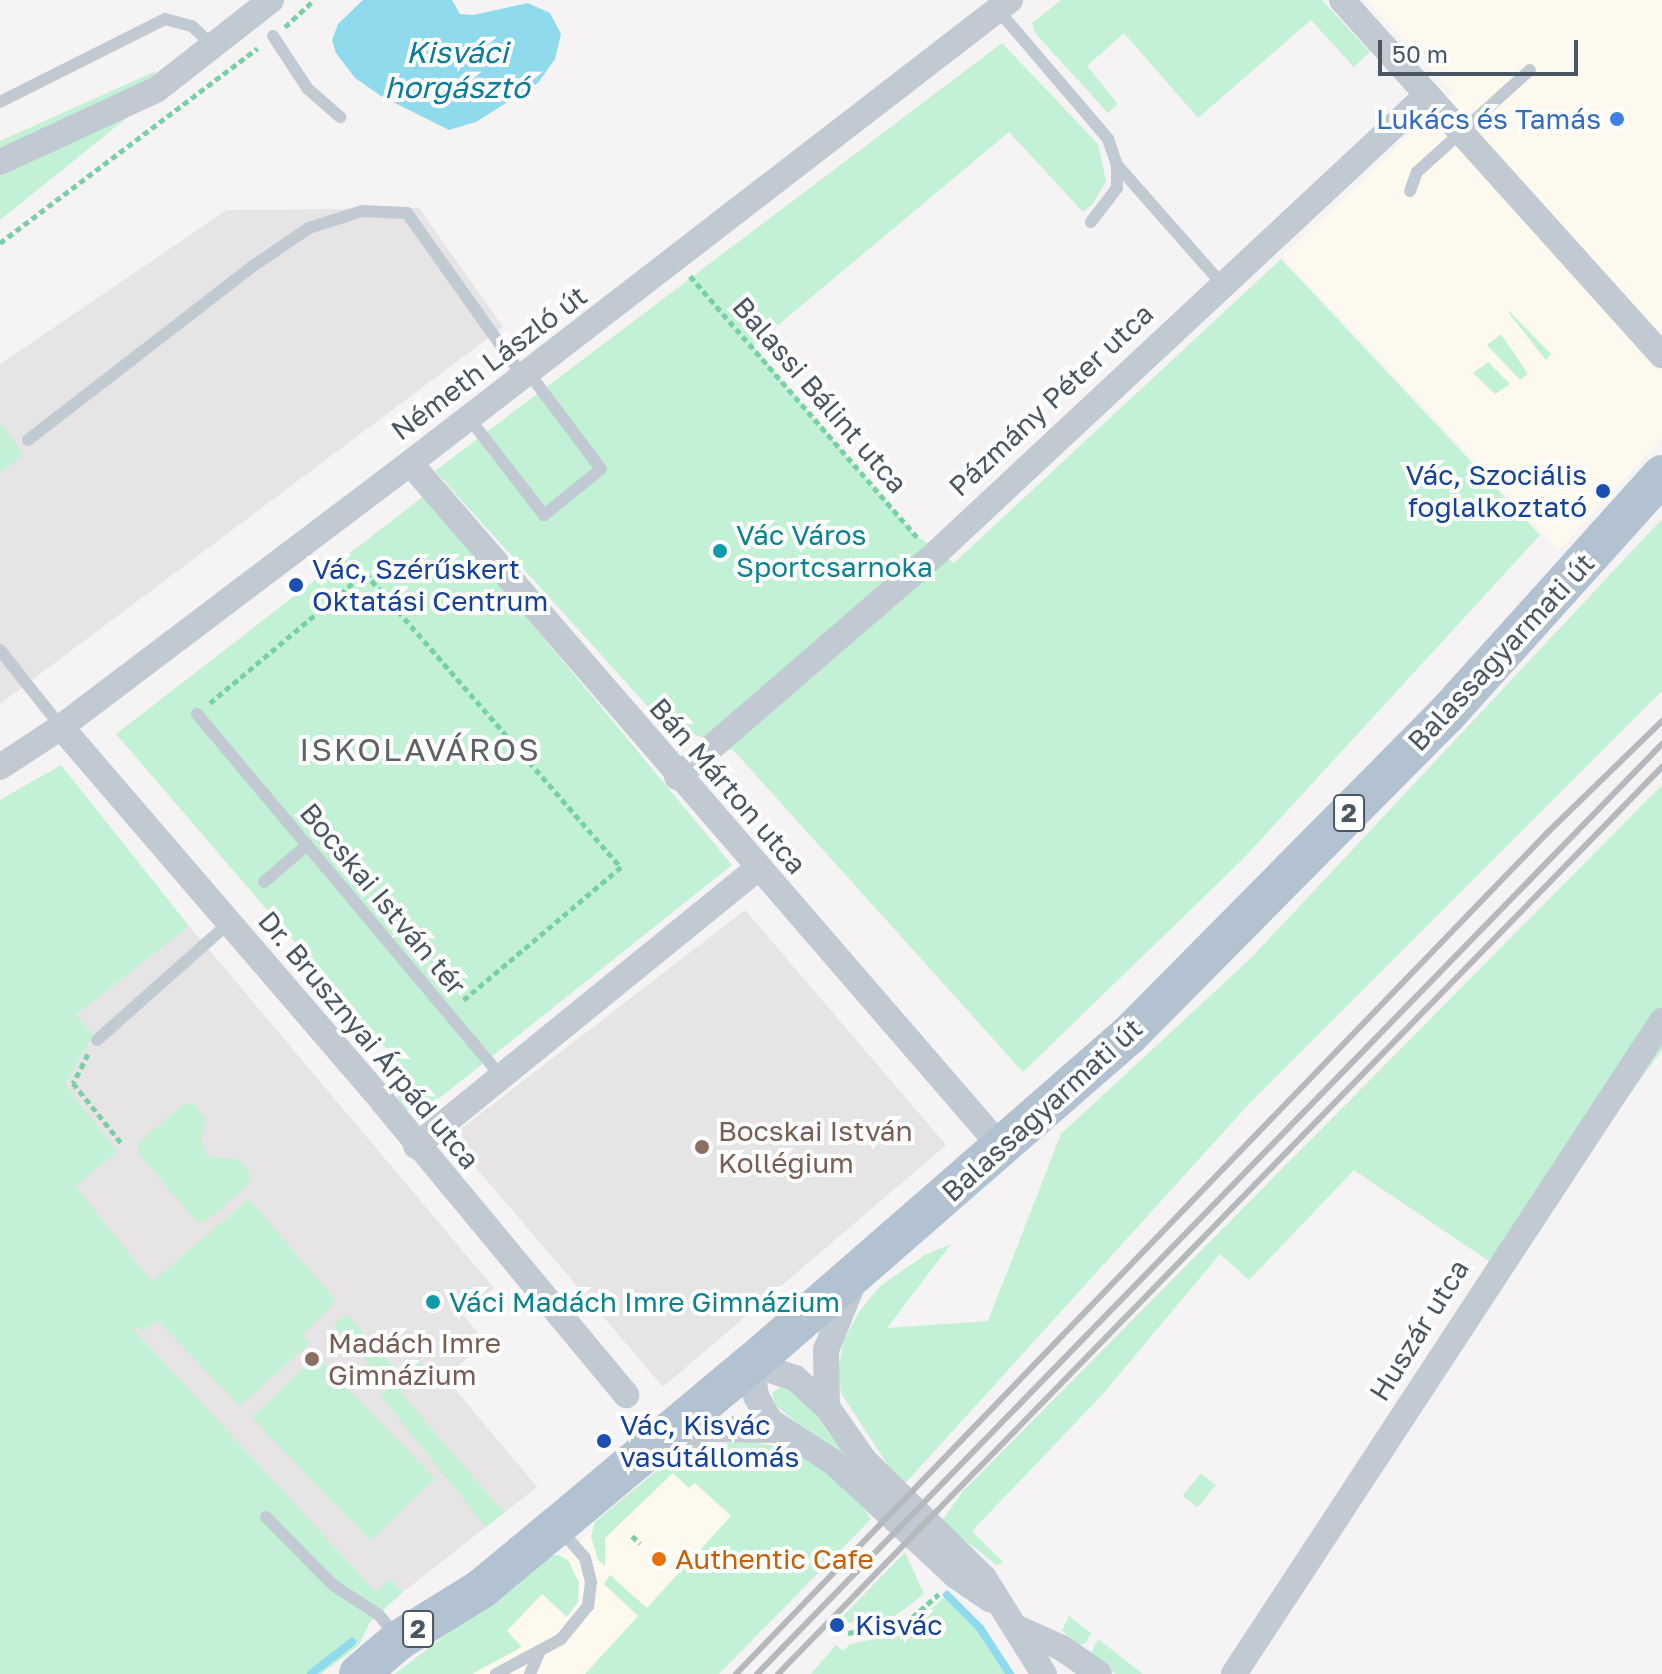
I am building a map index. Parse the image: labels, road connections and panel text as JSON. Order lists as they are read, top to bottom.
{
  "streets": {
    "main road": ["Balassagyarmati út", "2"],
    "street": [
      "Németh László út",
      "Pázmány Péter utca",
      "Bán Márton utca",
      "Dr. Brusznyai Árpád utca",
      "Huszár utca"
    ],
    "lane": ["Bocskai István tér"],
    "path": ["Balassi Bálint utca"]
  },
  "crossings": [
    ["Németh László út", "Balassi Bálint utca"],
    ["Németh László út", "Bán Márton utca"],
    ["Németh László út", "Dr. Brusznyai Árpád utca"],
    ["Balassi Bálint utca", "Pázmány Péter utca"],
    ["Pázmány Péter utca", "Bán Márton utca"],
    ["Balassagyarmati út", "Bán Márton utca"]
  ],
  "districts": ["ISKOLAVÁROS"],
  "water": ["Kisváci horgásztó"],
  "places": [
    "Lukács és Tamás",
    "Vác, Szociális foglalkoztató",
    "Vác Város Sportcsarnoka",
    "Vác, Szérűskert Oktatási Centrum",
    "Bocskai István Kollégium",
    "Váci Madách Imre Gimnázium",
    "Madách Imre Gimnázium",
    "Vác, Kisvác vasútállomás",
    "Authentic Cafe",
    "Kisvác"
  ],
  "scale_bar": "50 m"
}
